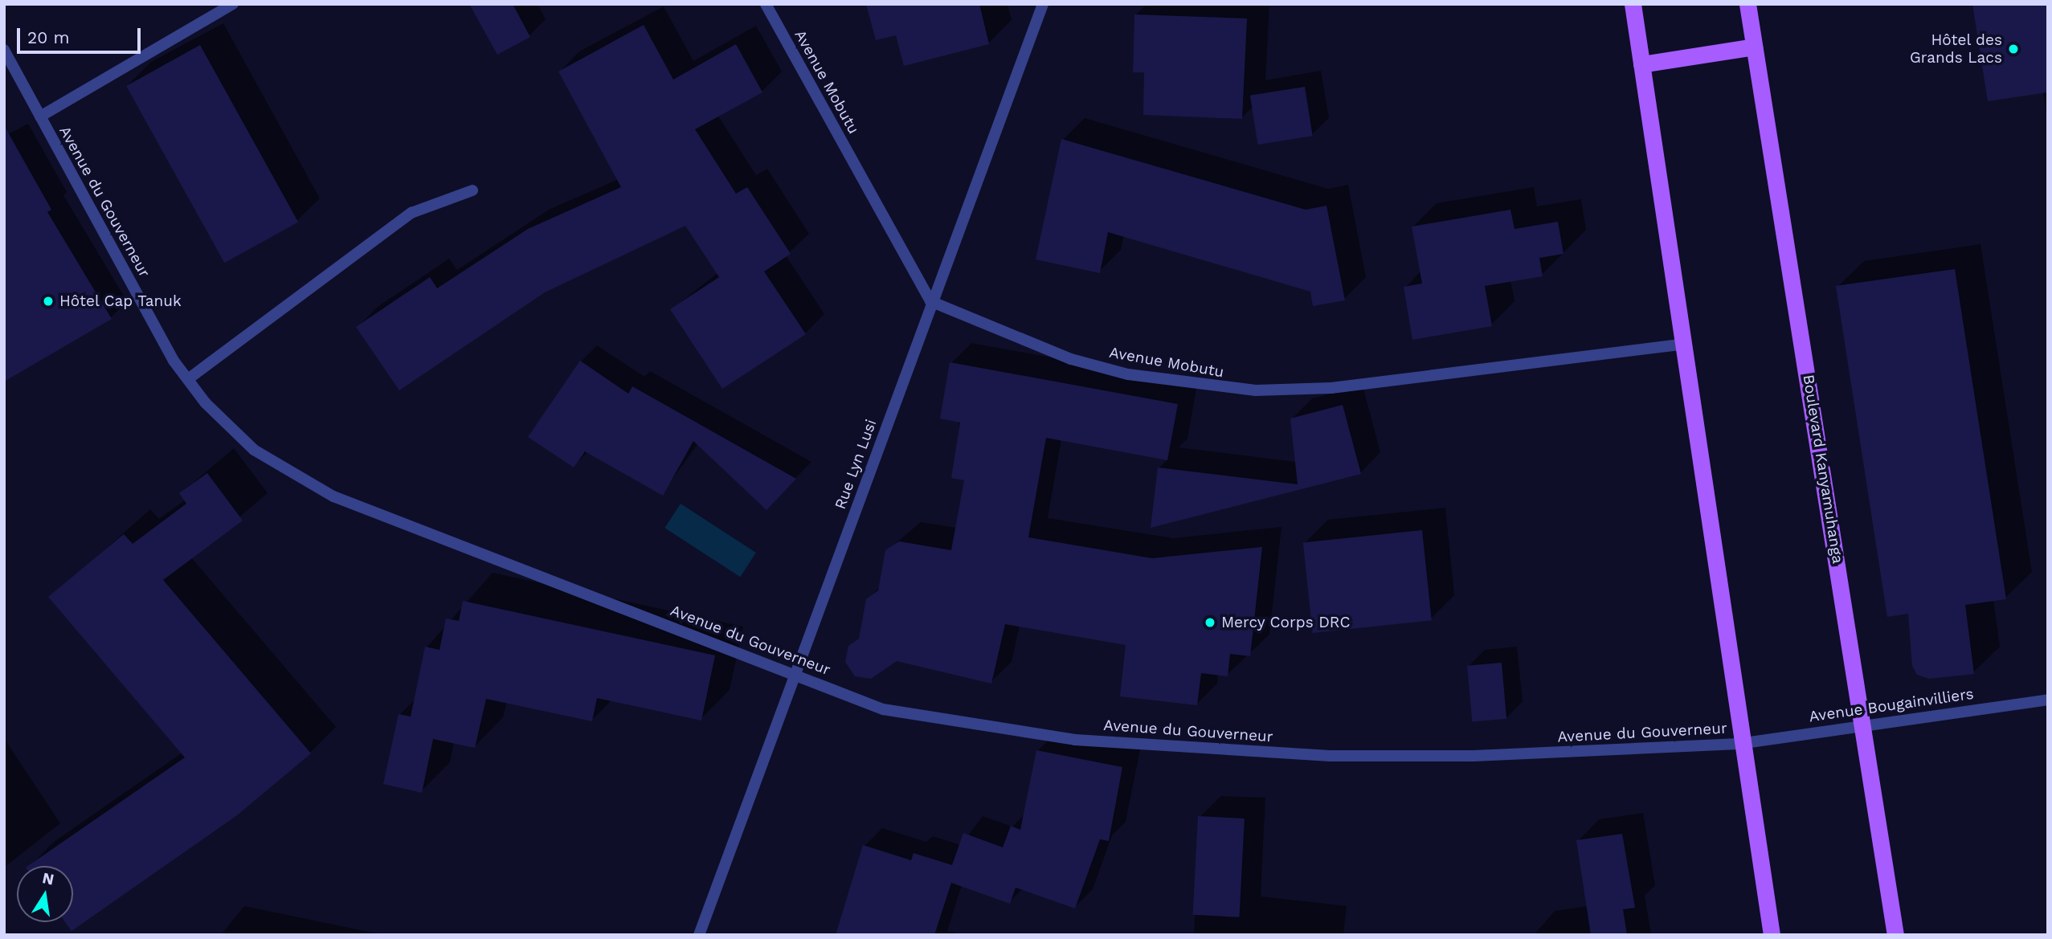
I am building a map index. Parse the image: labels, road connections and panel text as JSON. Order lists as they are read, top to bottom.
{
  "streets": {
    "main road": ["Boulevard Kanyamuhanga"],
    "street": [
      "Avenue Mobutu",
      "Avenue du Gouverneur",
      "Rue Lyn Lusi",
      "Avenue Bougainvilliers"
    ]
  },
  "crossings": [
    ["Avenue Mobutu", "Rue Lyn Lusi"],
    ["Avenue du Gouverneur", "Rue Lyn Lusi"],
    ["Avenue du Gouverneur", "Avenue Bougainvilliers"],
    ["Boulevard Kanyamuhanga", "Avenue Bougainvilliers"]
  ],
  "places": ["Hôtel des Grands Lacs", "Hôtel Cap Tanuk", "Mercy Corps DRC"],
  "scale_bar": "20 m",
  "north": "top"
}
